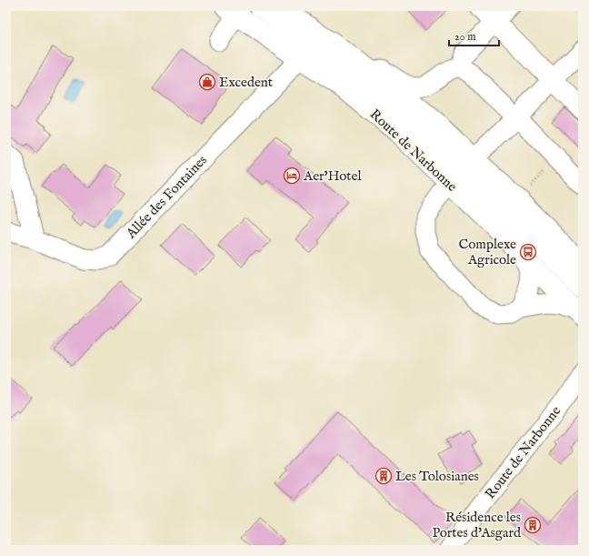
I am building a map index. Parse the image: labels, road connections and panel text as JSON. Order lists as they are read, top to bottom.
{
  "streets": {
    "main road": ["Route de Narbonne"],
    "street": ["Allée des Fontaines"]
  },
  "crossings": [
    ["Route de Narbonne", "Allée des Fontaines"]
  ],
  "places": {
    "shop": ["Excedent"],
    "hotel": ["Aer'Hotel"],
    "bus stop": ["Complexe Agricole"],
    "building": ["Les Tolosianes", "Résidence les Portes d'Asgard"]
  },
  "scale_bar": "20 m"
}
